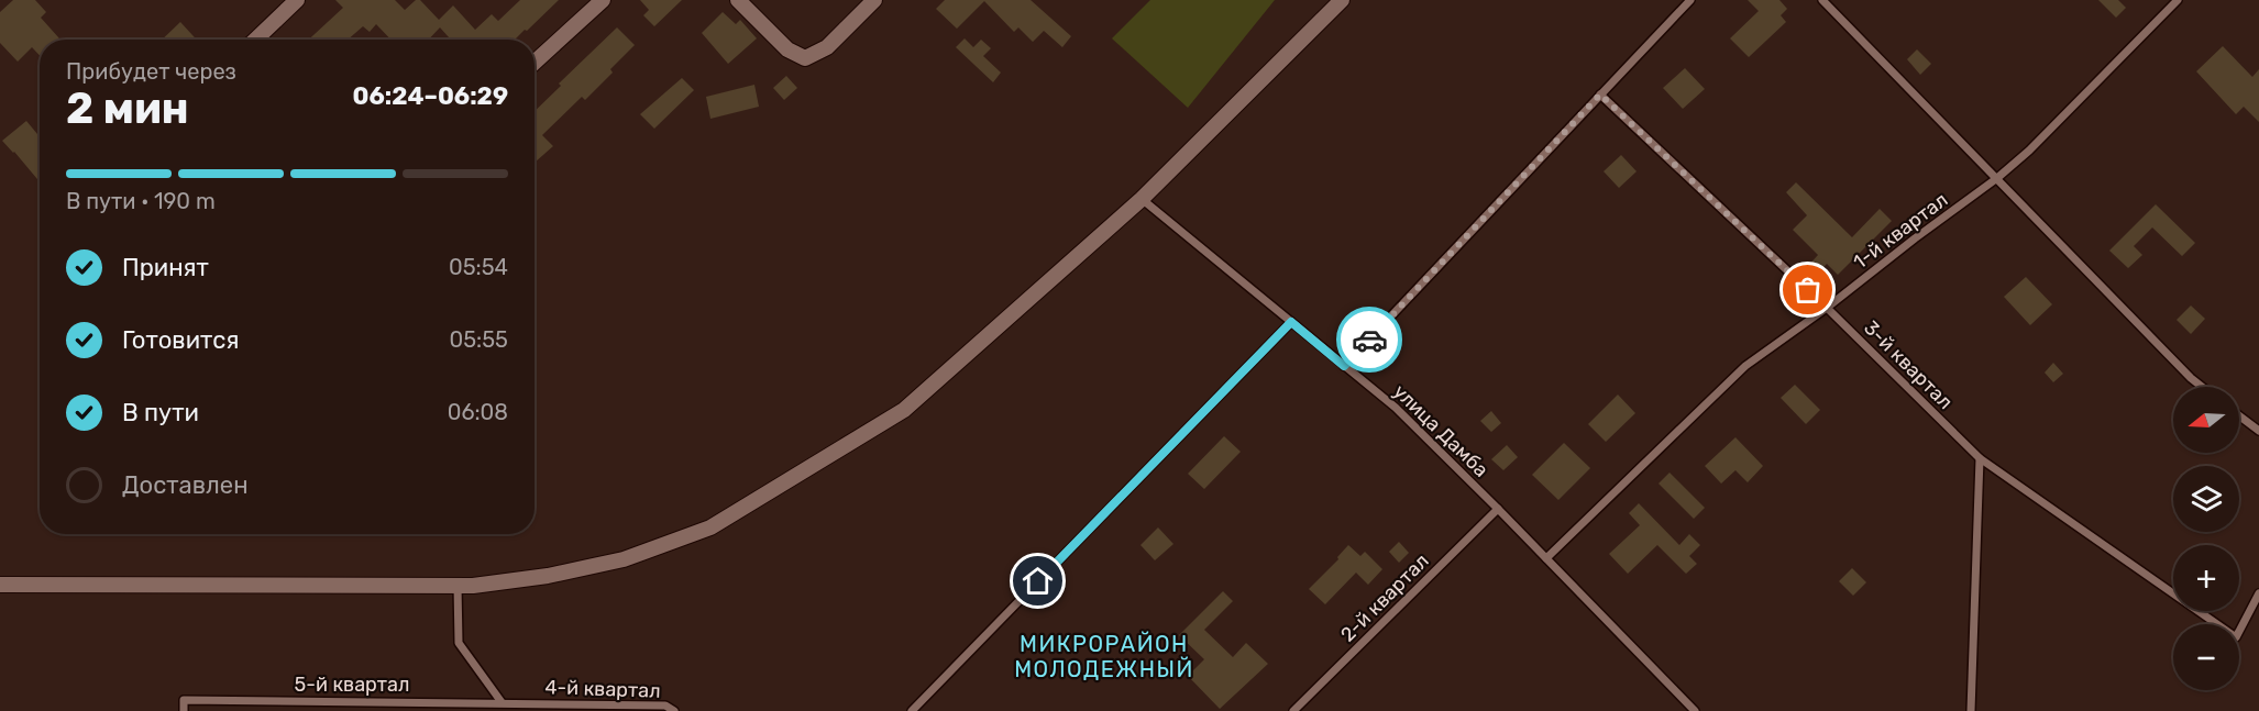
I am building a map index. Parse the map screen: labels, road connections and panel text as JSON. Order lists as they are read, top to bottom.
{
  "streets": {
    "lane": [
      "1-й квартал",
      "3-й квартал",
      "улица Дамба",
      "2-й квартал",
      "5-й квартал",
      "4-й квартал"
    ]
  },
  "crossings": [
    ["1-й квартал", "3-й квартал"],
    ["1-й квартал", "улица Дамба"],
    ["улица Дамба", "2-й квартал"],
    ["5-й квартал", "4-й квартал"]
  ],
  "districts": ["МИКРОРАЙОН МОЛОДЕЖНЫЙ"],
  "north": "left",
  "page": {
    "heading": ["2 мин", "Прибудет через", "06:24–06:29"],
    "bar": "В пути · 190 m",
    "list": [
      ["Принят", "05:54"],
      ["Готовится", "05:55"],
      ["В пути", "06:08"],
      "Доставлен"
    ],
    "map_buttons": ["+", "−"]
  }
}
